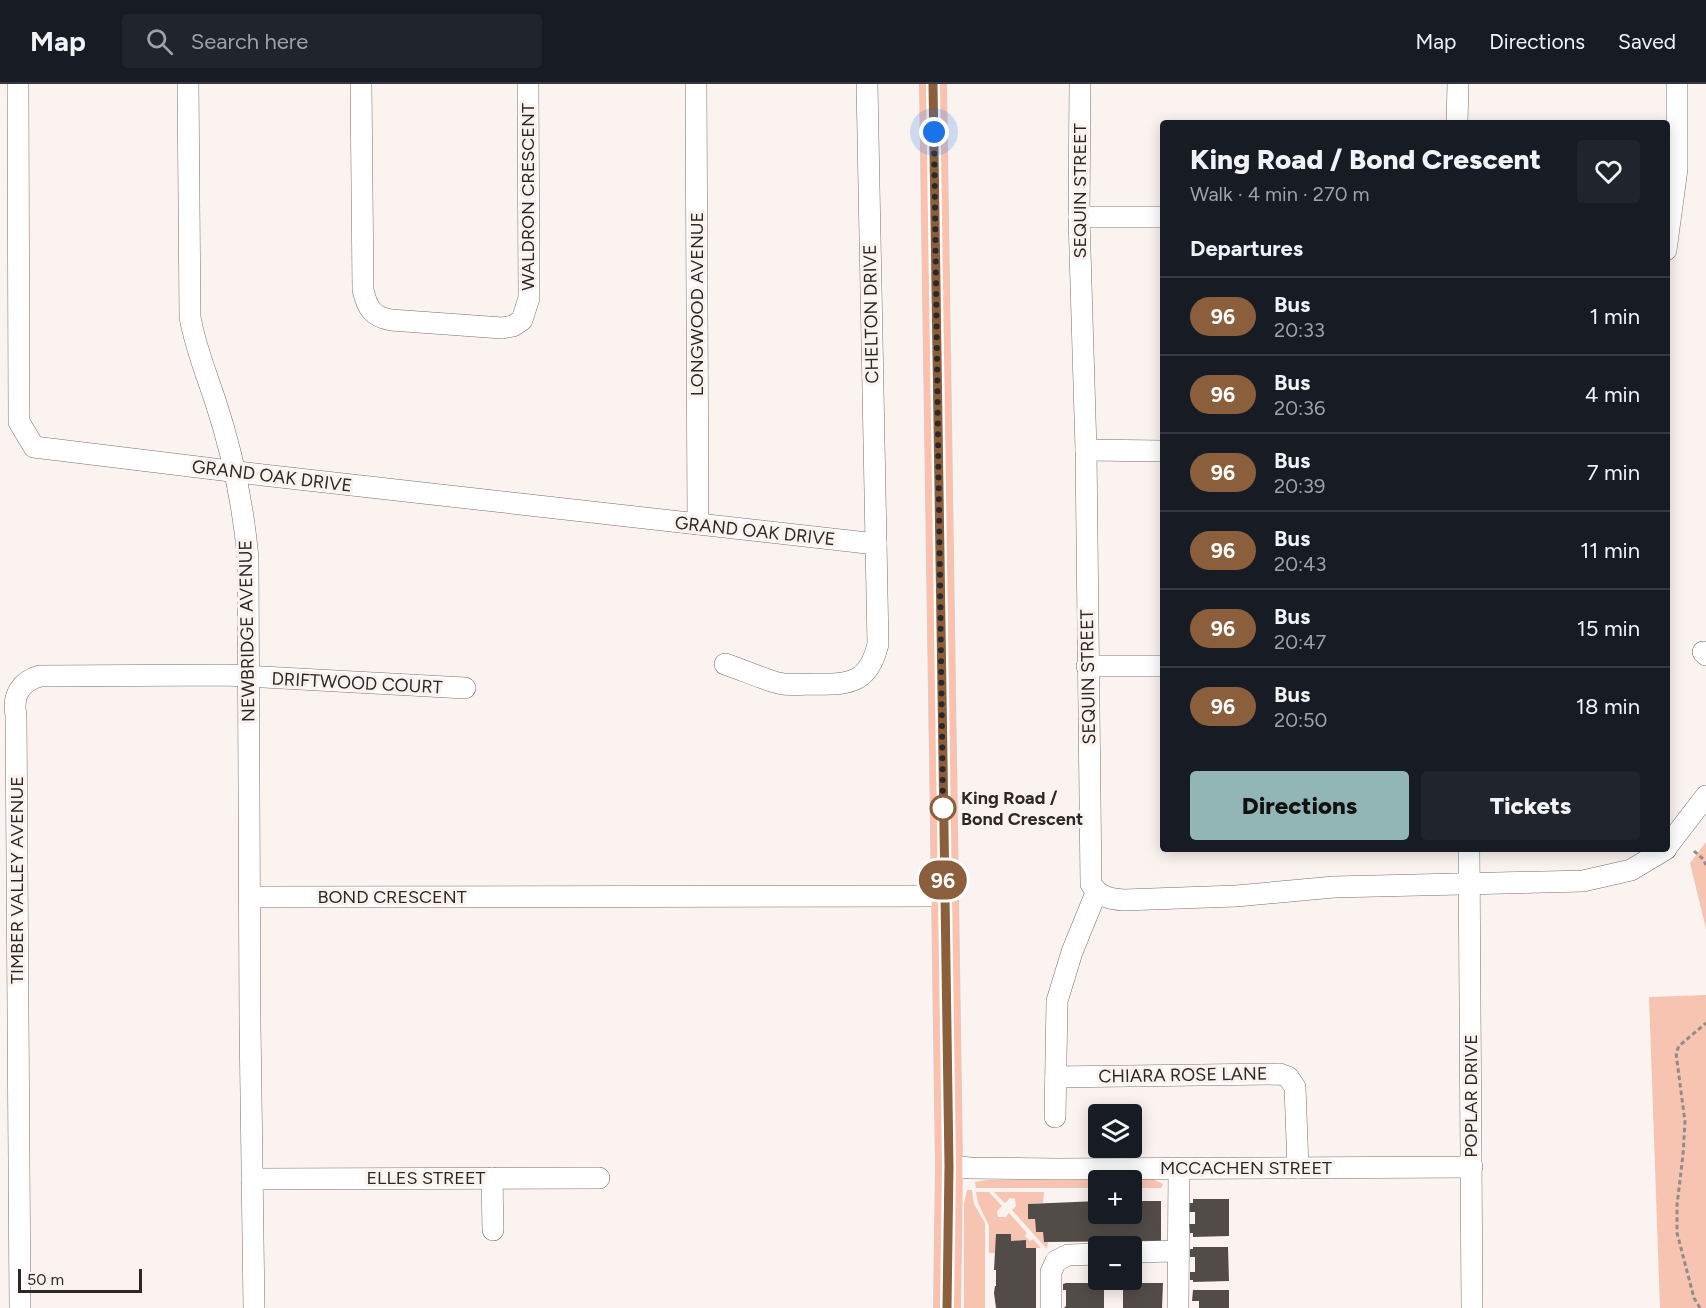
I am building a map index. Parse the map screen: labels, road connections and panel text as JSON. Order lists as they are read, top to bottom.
{
  "streets": {
    "street": [
      "SEQUIN STREET",
      "WALDRON CRESCENT",
      "LONGWOOD AVENUE",
      "CHELTON DRIVE",
      "GRAND OAK DRIVE",
      "NEWBRIDGE AVENUE",
      "DRIFTWOOD COURT",
      "TIMBER VALLEY AVENUE",
      "BOND CRESCENT",
      "CHIARA ROSE LANE",
      "POPLAR DRIVE",
      "MCCACHEN STREET",
      "ELLES STREET"
    ]
  },
  "crossings": [
    ["LONGWOOD AVENUE", "GRAND OAK DRIVE"],
    ["CHELTON DRIVE", "GRAND OAK DRIVE"],
    ["GRAND OAK DRIVE", "NEWBRIDGE AVENUE"],
    ["NEWBRIDGE AVENUE", "DRIFTWOOD COURT"],
    ["NEWBRIDGE AVENUE", "TIMBER VALLEY AVENUE"],
    ["NEWBRIDGE AVENUE", "BOND CRESCENT"],
    ["DRIFTWOOD COURT", "TIMBER VALLEY AVENUE"],
    ["CHIARA ROSE LANE", "MCCACHEN STREET"],
    ["POPLAR DRIVE", "MCCACHEN STREET"]
  ],
  "places": ["King Road / Bond Crescent"],
  "lines": ["bus line 96"],
  "scale_bar": "50 m",
  "page": {
    "header": "Map",
    "search": "Search here",
    "nav": ["Map", "Directions", "Saved"],
    "on_map": "96",
    "heading": [
      ["King Road / Bond Crescent", "Walk · 4 min · 270 m"],
      "Departures"
    ],
    "list": [
      {
        "mark": "96",
        "name": "Bus",
        "note": "20:33",
        "value": "1 min"
      },
      {
        "mark": "96",
        "name": "Bus",
        "note": "20:36",
        "value": "4 min"
      },
      {
        "mark": "96",
        "name": "Bus",
        "note": "20:39",
        "value": "7 min"
      },
      {
        "mark": "96",
        "name": "Bus",
        "note": "20:43",
        "value": "11 min"
      },
      {
        "mark": "96",
        "name": "Bus",
        "note": "20:47",
        "value": "15 min"
      },
      {
        "mark": "96",
        "name": "Bus",
        "note": "20:50",
        "value": "18 min"
      }
    ],
    "buttons": ["Directions", "Tickets"],
    "map_buttons": ["+", "−"],
    "scale": "50 m"
  }
}
